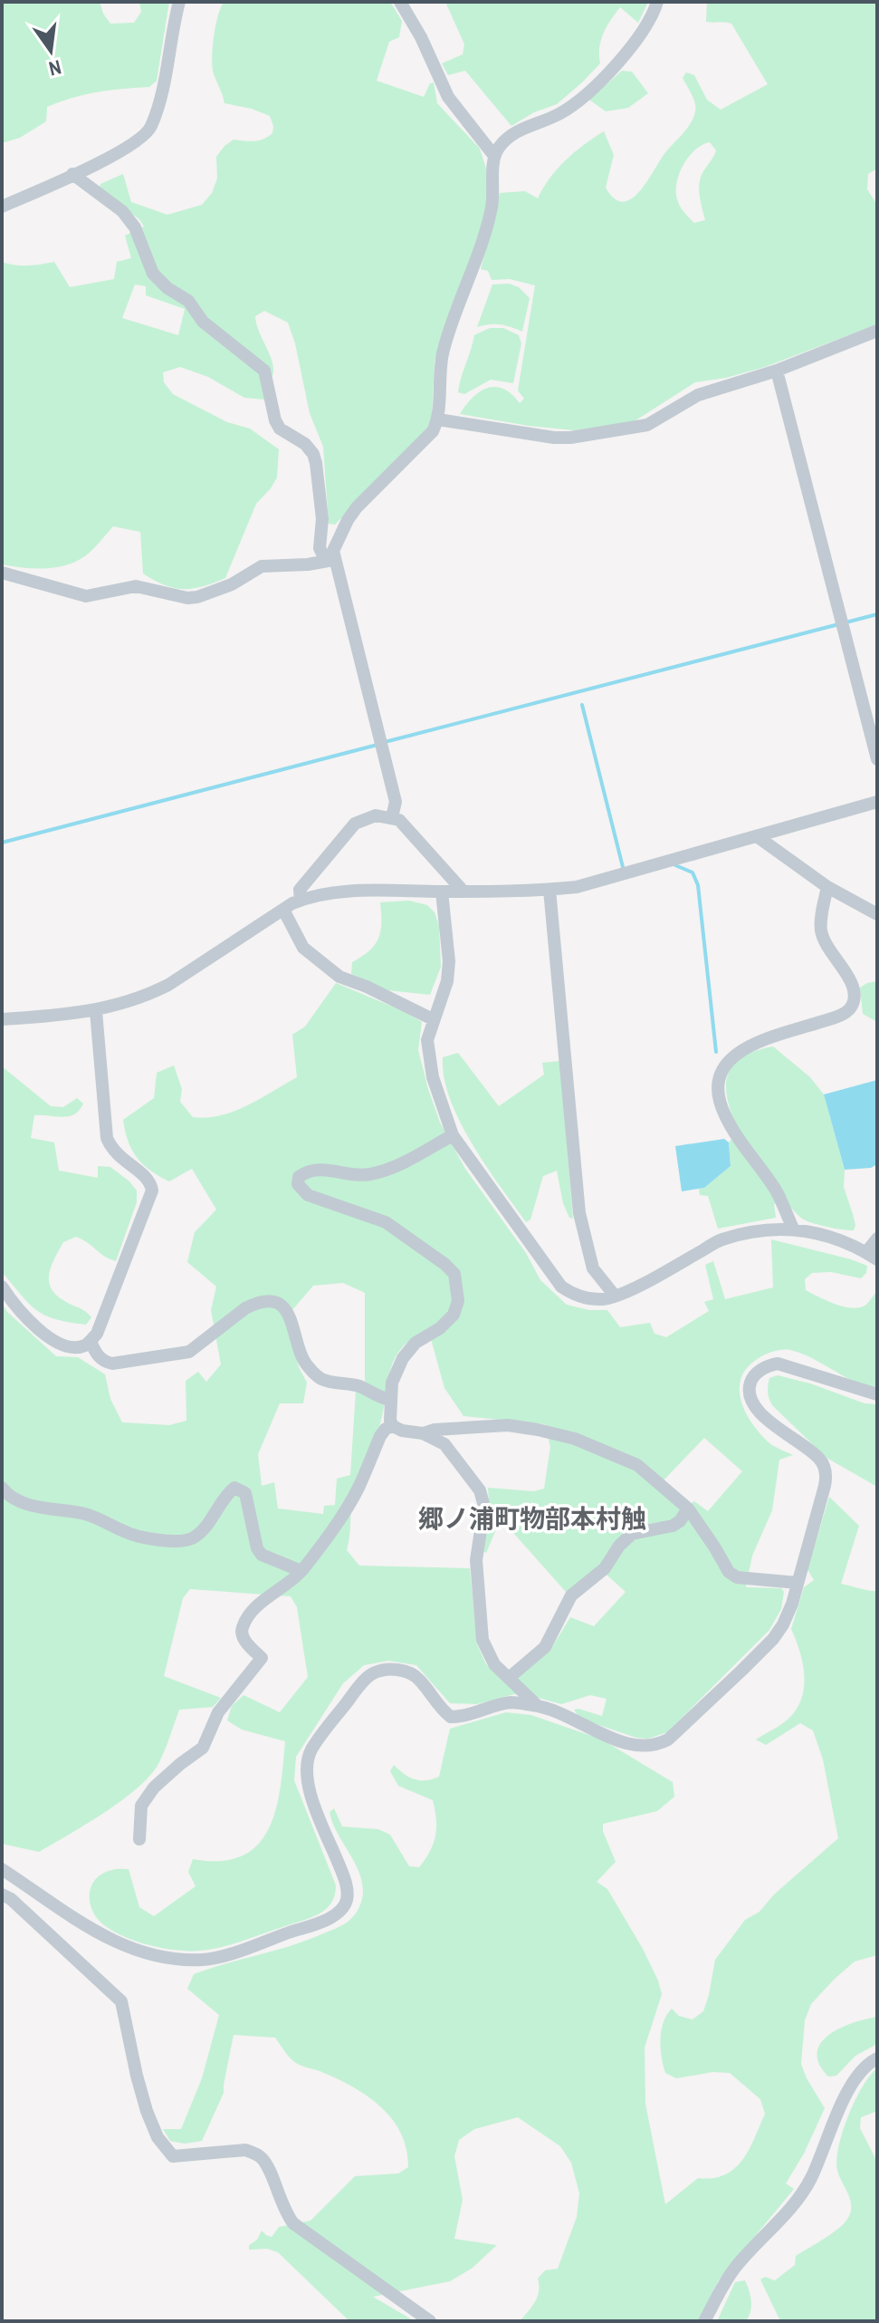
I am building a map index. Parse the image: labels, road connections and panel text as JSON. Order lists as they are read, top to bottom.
{
  "districts": ["郷ノ浦町物部本村触"],
  "north": "bottom"
}
